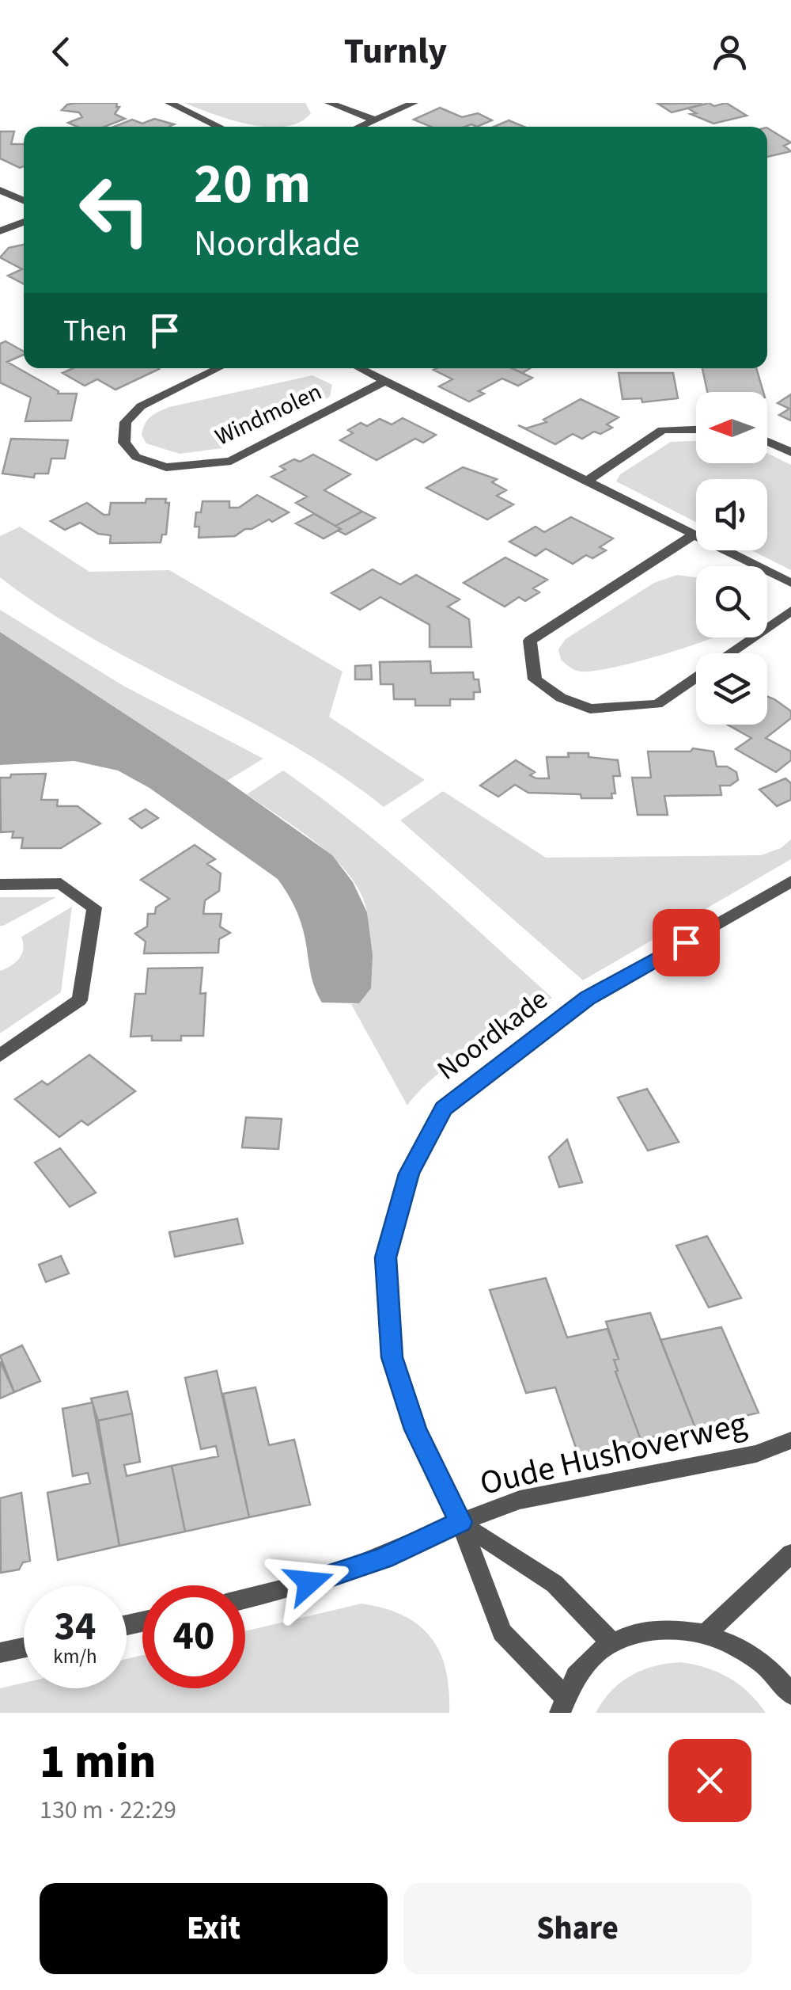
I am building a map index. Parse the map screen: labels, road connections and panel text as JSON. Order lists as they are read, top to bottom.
{
  "streets": {
    "street": ["Windmolen", "Noordkade", "Oude Hushoverweg"]
  },
  "crossings": [
    ["Noordkade", "Oude Hushoverweg"]
  ],
  "north": "left",
  "page": {
    "header": "Turnly",
    "turn": ["20 m", "Noordkade"],
    "then": "Then",
    "speed": "34 km/h",
    "limit": "40",
    "heading": ["1 min", "130 m · 22:29"],
    "buttons": ["Exit", "Share"]
  }
}
